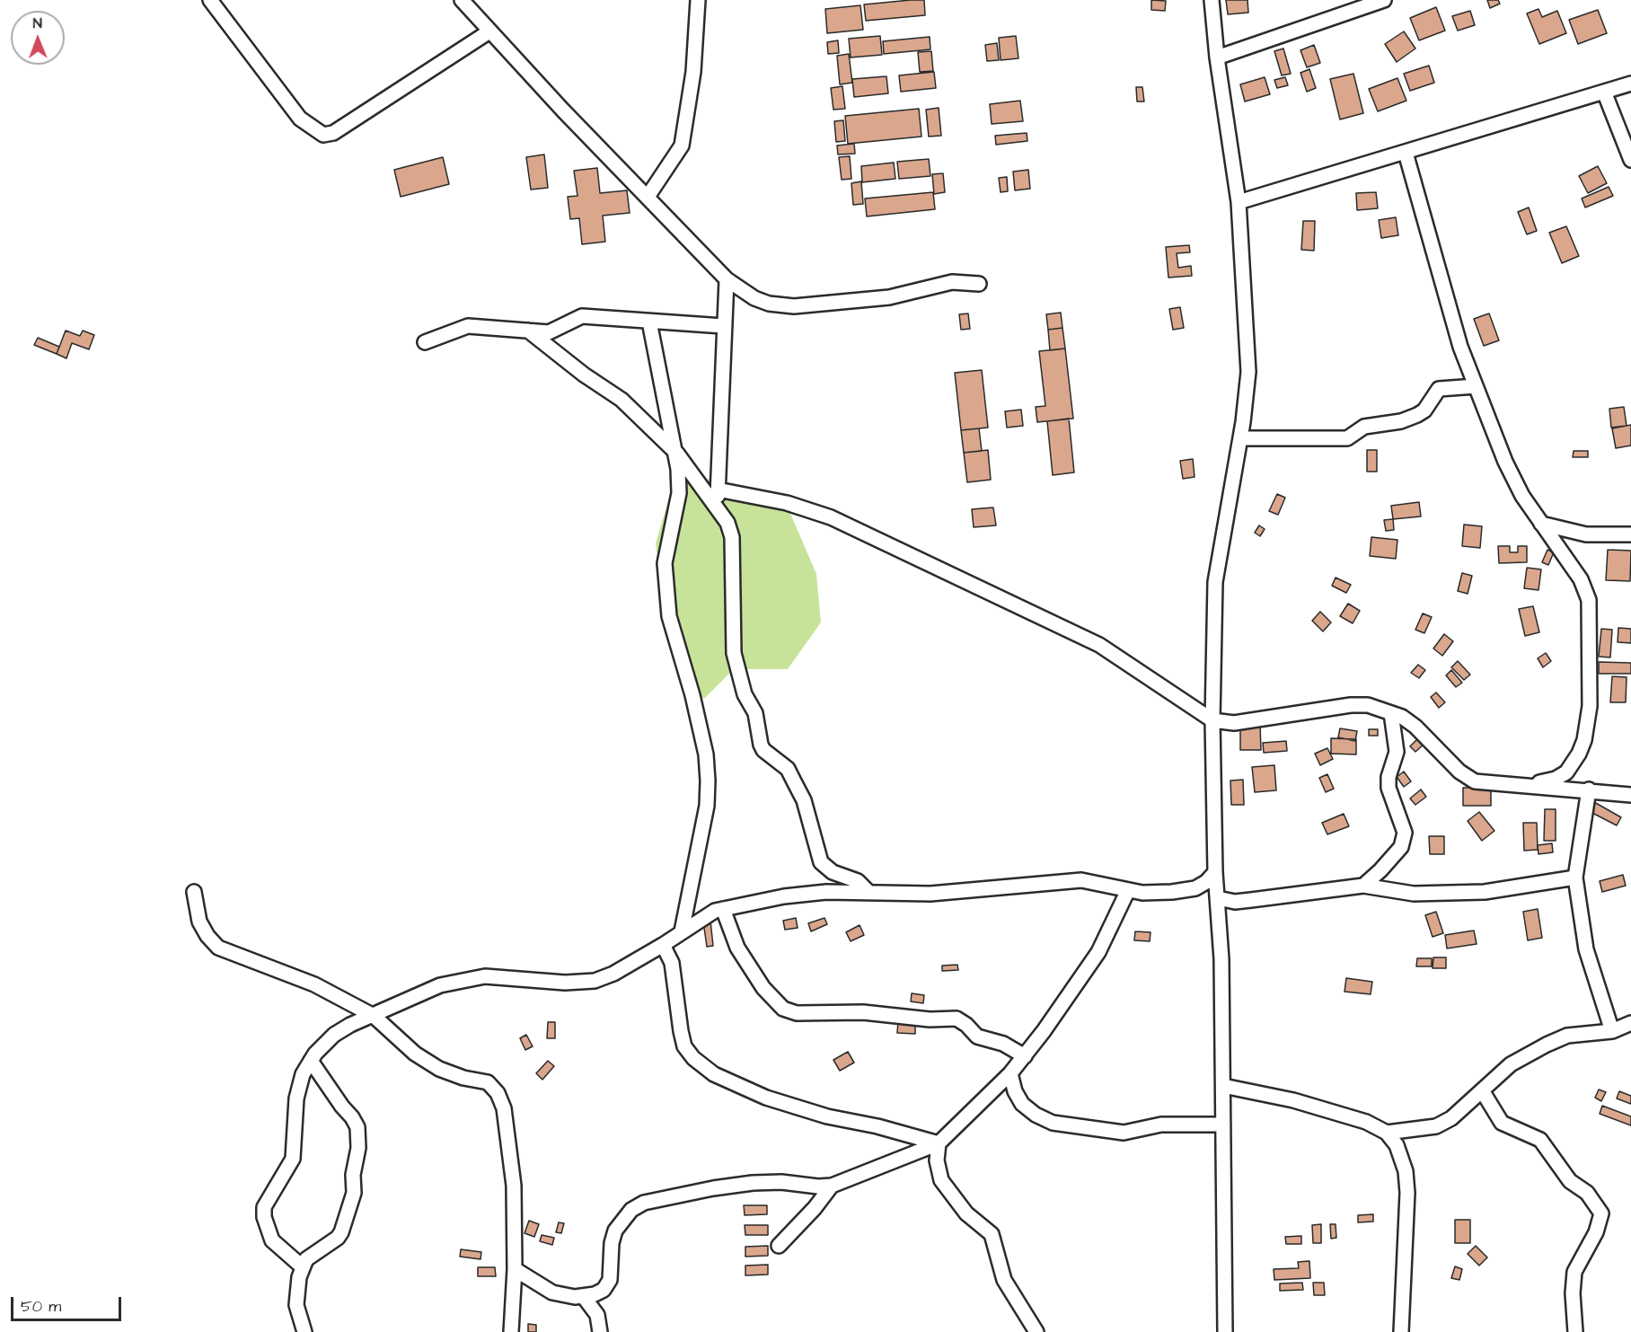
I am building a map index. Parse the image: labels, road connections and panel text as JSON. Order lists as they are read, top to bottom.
{
  "scale_bar": "50 m",
  "north": "top"
}
